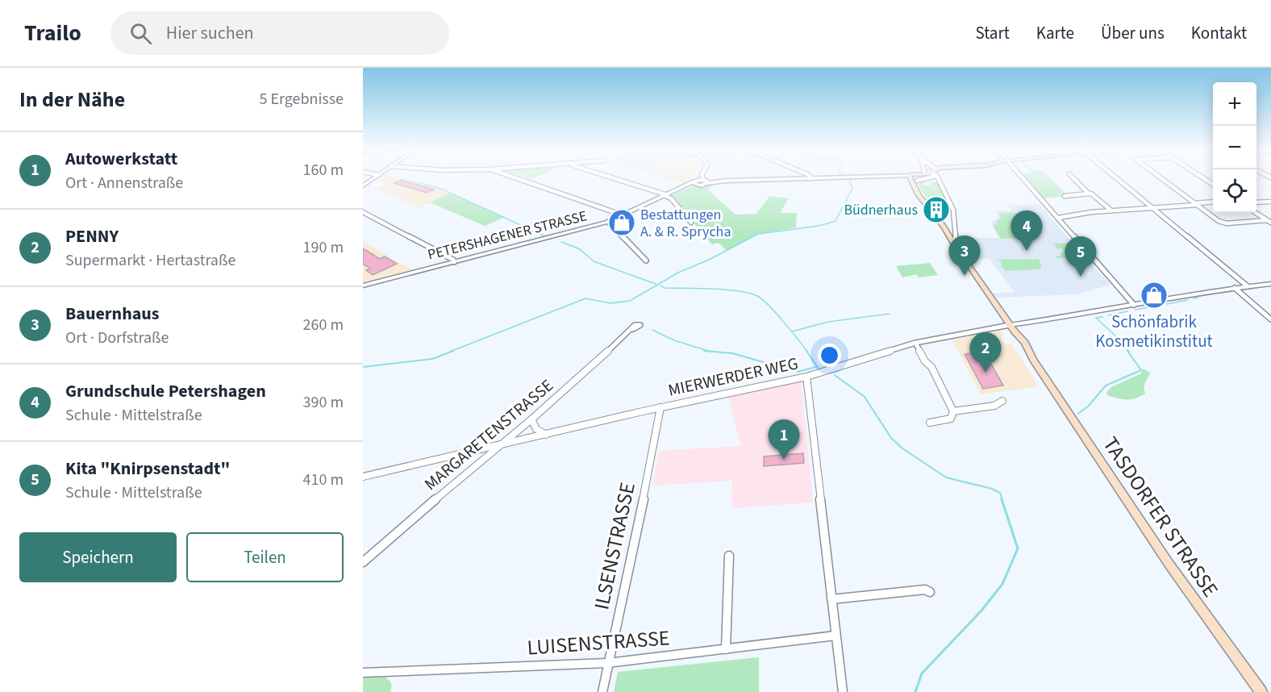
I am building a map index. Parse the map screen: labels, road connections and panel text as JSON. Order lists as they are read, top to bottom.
{
  "streets": {
    "main road": ["TASDORFER STRASSE"],
    "street": [
      "PETERSHAGENER STRASSE",
      "MIERWERDER WEG",
      "MARGARETENSTRASSE",
      "ILSENSTRASSE",
      "LUISENSTRASSE"
    ]
  },
  "crossings": [
    ["MIERWERDER WEG", "MARGARETENSTRASSE"],
    ["MIERWERDER WEG", "TASDORFER STRASSE"],
    ["MIERWERDER WEG", "ILSENSTRASSE"],
    ["ILSENSTRASSE", "LUISENSTRASSE"]
  ],
  "places": {
    "building": ["Büdnerhaus"],
    "shop": ["Bestattungen A. & R. Sprycha", "Schönfabrik Kosmetikinstitut"]
  },
  "page": {
    "header": "Trailo",
    "search": "Hier suchen",
    "nav": [
      "Start",
      "Karte",
      "Über uns",
      "Kontakt"
    ],
    "heading": ["In der Nähe", "5 Ergebnisse"],
    "map_buttons": ["+", "−"],
    "list": [
      {
        "mark": "1",
        "name": "Autowerkstatt",
        "note": "Ort · Annenstraße",
        "value": "160 m"
      },
      {
        "mark": "2",
        "name": "PENNY",
        "note": "Supermarkt · Hertastraße",
        "value": "190 m"
      },
      {
        "mark": "3",
        "name": "Bauernhaus",
        "note": "Ort · Dorfstraße",
        "value": "260 m"
      },
      {
        "mark": "4",
        "name": "Grundschule Petershagen",
        "note": "Schule · Mittelstraße",
        "value": "390 m"
      },
      {
        "mark": "5",
        "name": "Kita \"Knirpsenstadt\"",
        "note": "Schule · Mittelstraße",
        "value": "410 m"
      }
    ],
    "pins": [
      "4",
      "3",
      "5",
      "2",
      "1"
    ],
    "buttons": ["Speichern", "Teilen"]
  }
}
